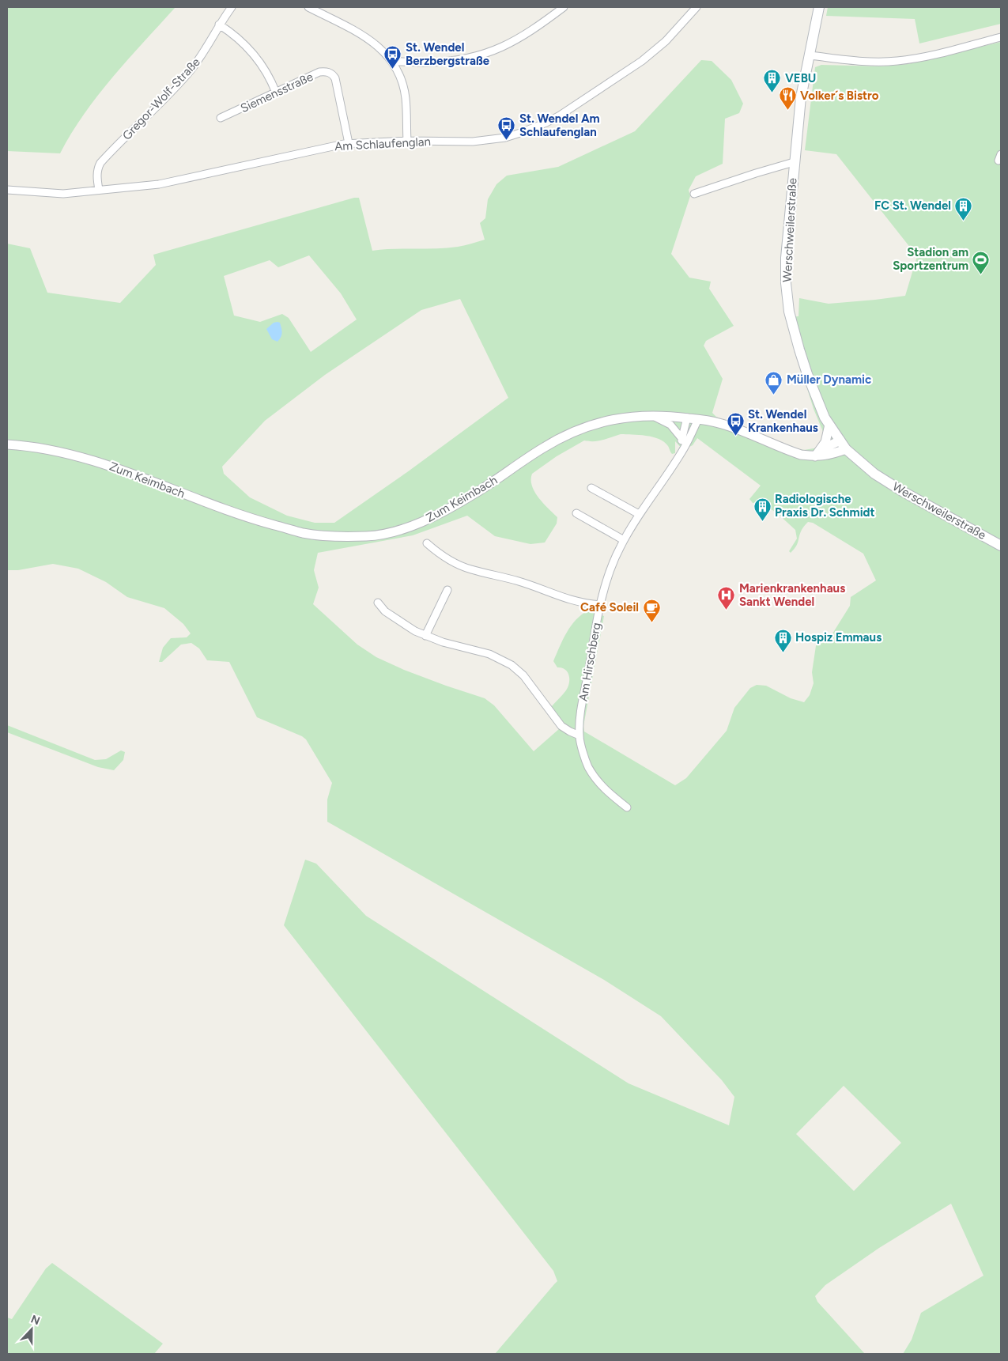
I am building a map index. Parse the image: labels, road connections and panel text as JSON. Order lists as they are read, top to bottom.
{
  "streets": {
    "main road": ["Werschweilerstraße"],
    "street": [
      "Siemensstraße",
      "Gregor-Wolf-Straße",
      "Am Schlaufenglan",
      "Zum Keimbach",
      "Am Hirschberg"
    ]
  },
  "crossings": [
    ["Siemensstraße", "Am Schlaufenglan"],
    ["Gregor-Wolf-Straße", "Am Schlaufenglan"],
    ["Werschweilerstraße", "Zum Keimbach"],
    ["Zum Keimbach", "Am Hirschberg"]
  ],
  "places": {
    "bus stop": ["St. Wendel Berzbergstraße", "St. Wendel Am Schlaufenglan", "St. Wendel Krankenhaus"],
    "building": [
      "VEBU",
      "FC St. Wendel",
      "Radiologische Praxis Dr. Schmidt",
      "Hospiz Emmaus"
    ],
    "restaurant": ["Volker´s Bistro"],
    "sports": ["Stadion am Sportzentrum"],
    "shop": ["Müller Dynamic"],
    "hospital": ["Marienkrankenhaus Sankt Wendel"],
    "cafe": ["Café Soleil"]
  },
  "north": "top"
}
